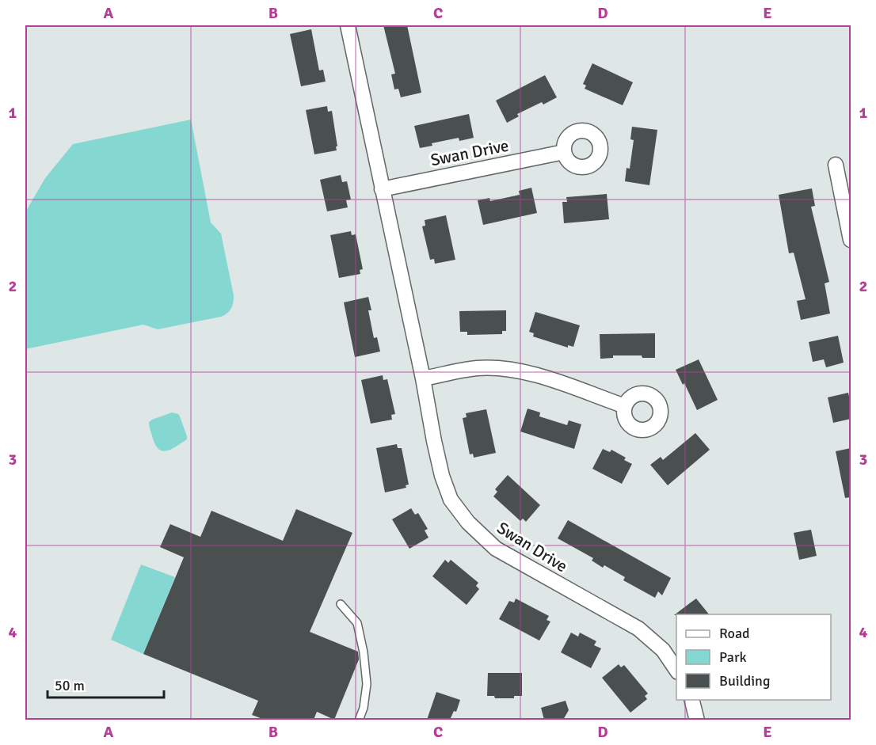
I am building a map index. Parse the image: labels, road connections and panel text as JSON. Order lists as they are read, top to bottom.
{
  "streets": {
    "street": ["Swan Drive"]
  },
  "legend": ["Road", "Park", "Building"],
  "scale_bar": "50 m",
  "grid": {
    "columns": [
      "A",
      "B",
      "C",
      "D",
      "E"
    ],
    "rows": [
      "1",
      "2",
      "3",
      "4"
    ]
  }
}
